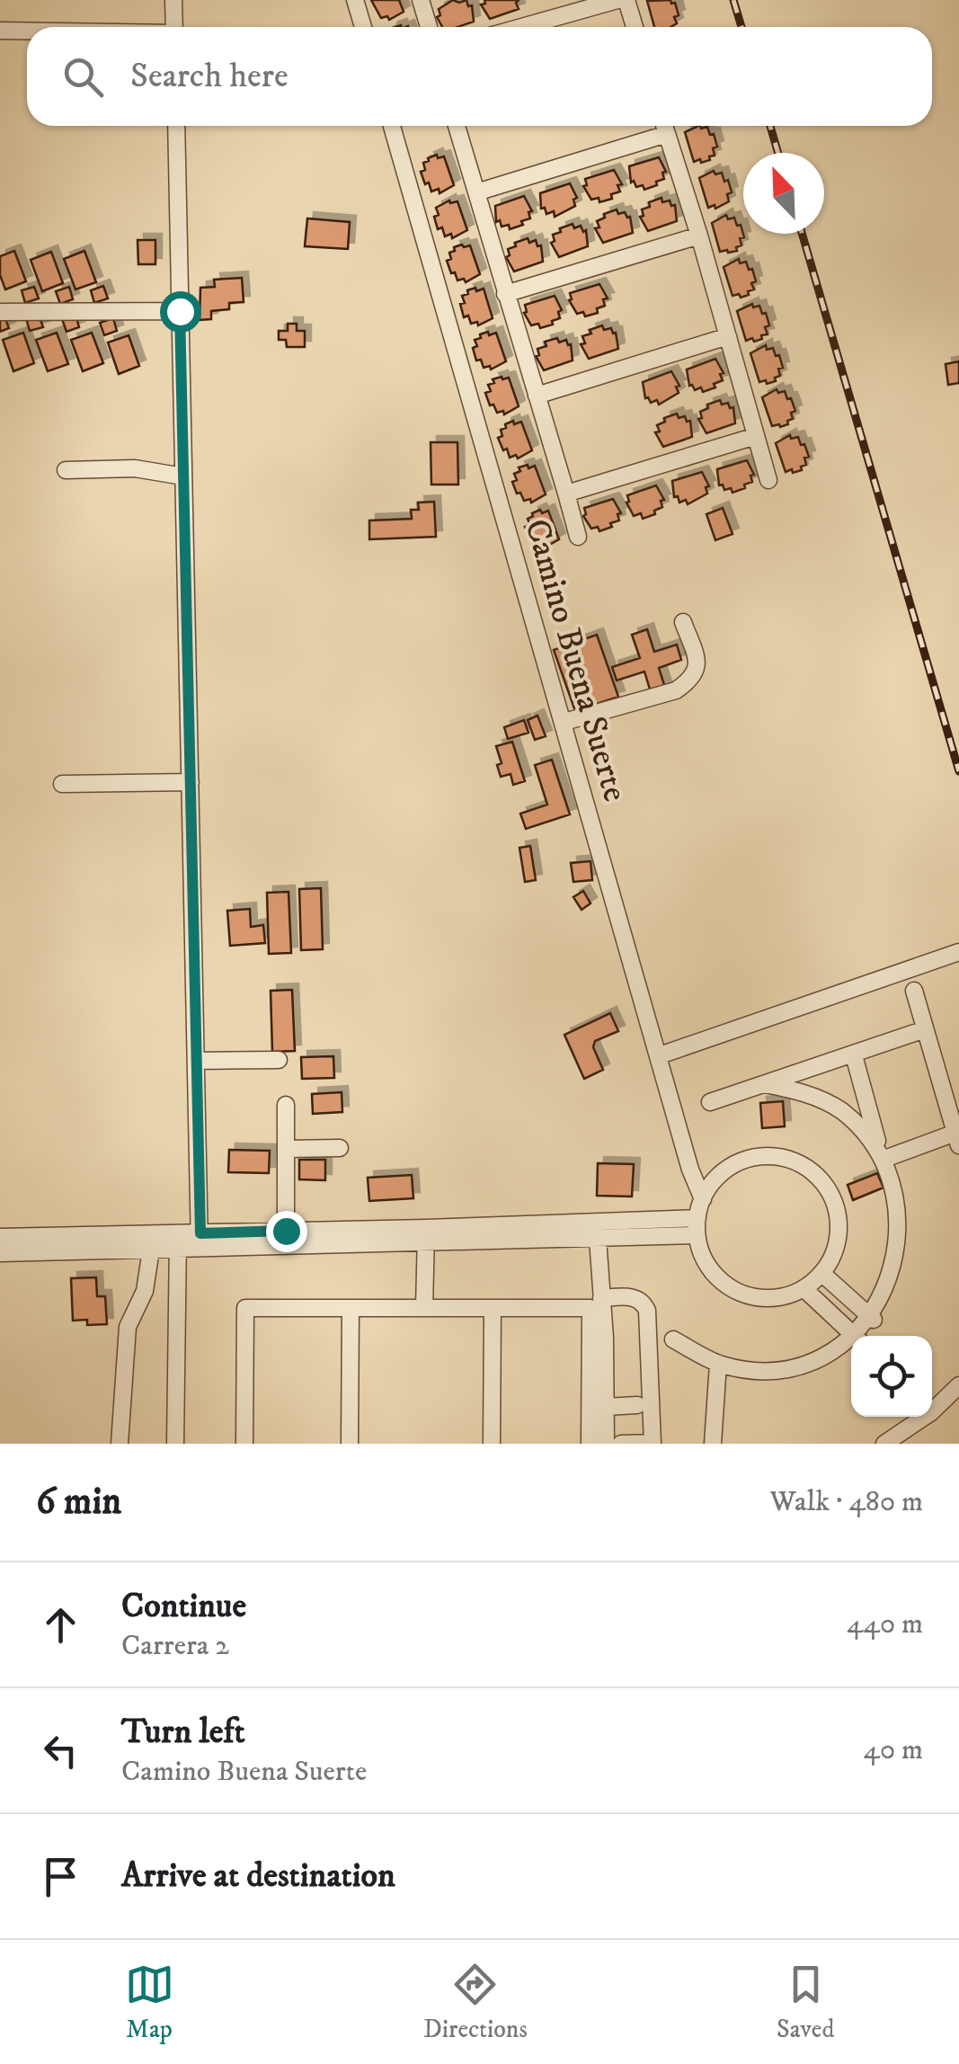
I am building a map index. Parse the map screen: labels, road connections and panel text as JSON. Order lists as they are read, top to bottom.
{
  "streets": {
    "street": ["Camino Buena Suerte"]
  },
  "north": "top left",
  "page": {
    "search": "Search here",
    "heading": ["6 min", "Walk · 480 m"],
    "list": [
      ["Continue", "Carrera 2", "440 m"],
      ["Turn left", "Camino Buena Suerte", "40 m"],
      "Arrive at destination"
    ],
    "nav": ["Map", "Directions", "Saved"]
  }
}
